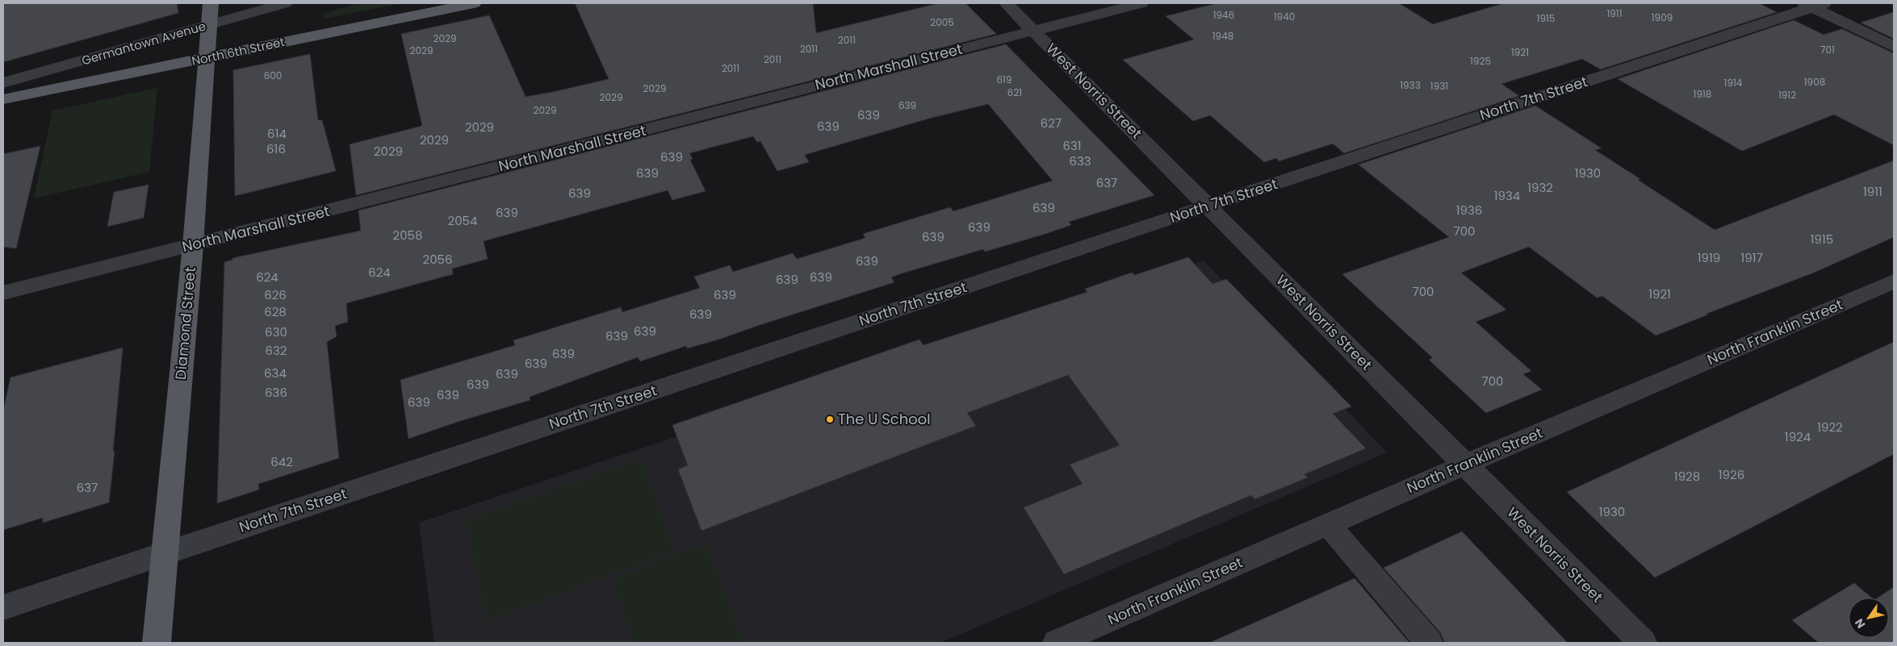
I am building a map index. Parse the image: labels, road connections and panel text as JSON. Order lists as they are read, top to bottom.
{
  "streets": {
    "main road": ["North 6th Street", "Diamond Street"],
    "street": [
      "Germantown Avenue",
      "North Marshall Street",
      "West Norris Street",
      "North 7th Street",
      "North Franklin Street"
    ]
  },
  "crossings": [
    ["Germantown Avenue", "Diamond Street"],
    ["North 6th Street", "Diamond Street"],
    ["North Marshall Street", "West Norris Street"],
    ["North Marshall Street", "Diamond Street"],
    ["West Norris Street", "North 7th Street"],
    ["West Norris Street", "North Franklin Street"],
    ["North 7th Street", "Diamond Street"]
  ],
  "places": ["The U School"],
  "house_numbers": [
    "1911",
    "1946",
    "1940",
    "1909",
    "1915",
    "2005",
    "1948",
    "2029",
    "2011",
    "2011",
    "701",
    "2029",
    "1921",
    "2011",
    "1925",
    "2011",
    "600",
    "619",
    "1908",
    "1914",
    "1933",
    "1931",
    "2029",
    "621",
    "1918",
    "1912",
    "2029",
    "639",
    "2029",
    "639",
    "627",
    "639",
    "2029",
    "614",
    "2029",
    "631",
    "616",
    "2029",
    "639",
    "633",
    "639",
    "1930",
    "637",
    "1932",
    "1911",
    "639",
    "1934",
    "639",
    "1936",
    "639",
    "2054",
    "639",
    "700",
    "2058",
    "639",
    "1915",
    "1919",
    "1917",
    "2056",
    "639",
    "624",
    "624",
    "639",
    "639",
    "700",
    "1921",
    "626",
    "639",
    "628",
    "639",
    "639",
    "630",
    "639",
    "632",
    "639",
    "639",
    "634",
    "639",
    "700",
    "639",
    "636",
    "639",
    "639",
    "1922",
    "1924",
    "642",
    "1926",
    "1928",
    "637",
    "1930"
  ],
  "north": "bottom left"
}
